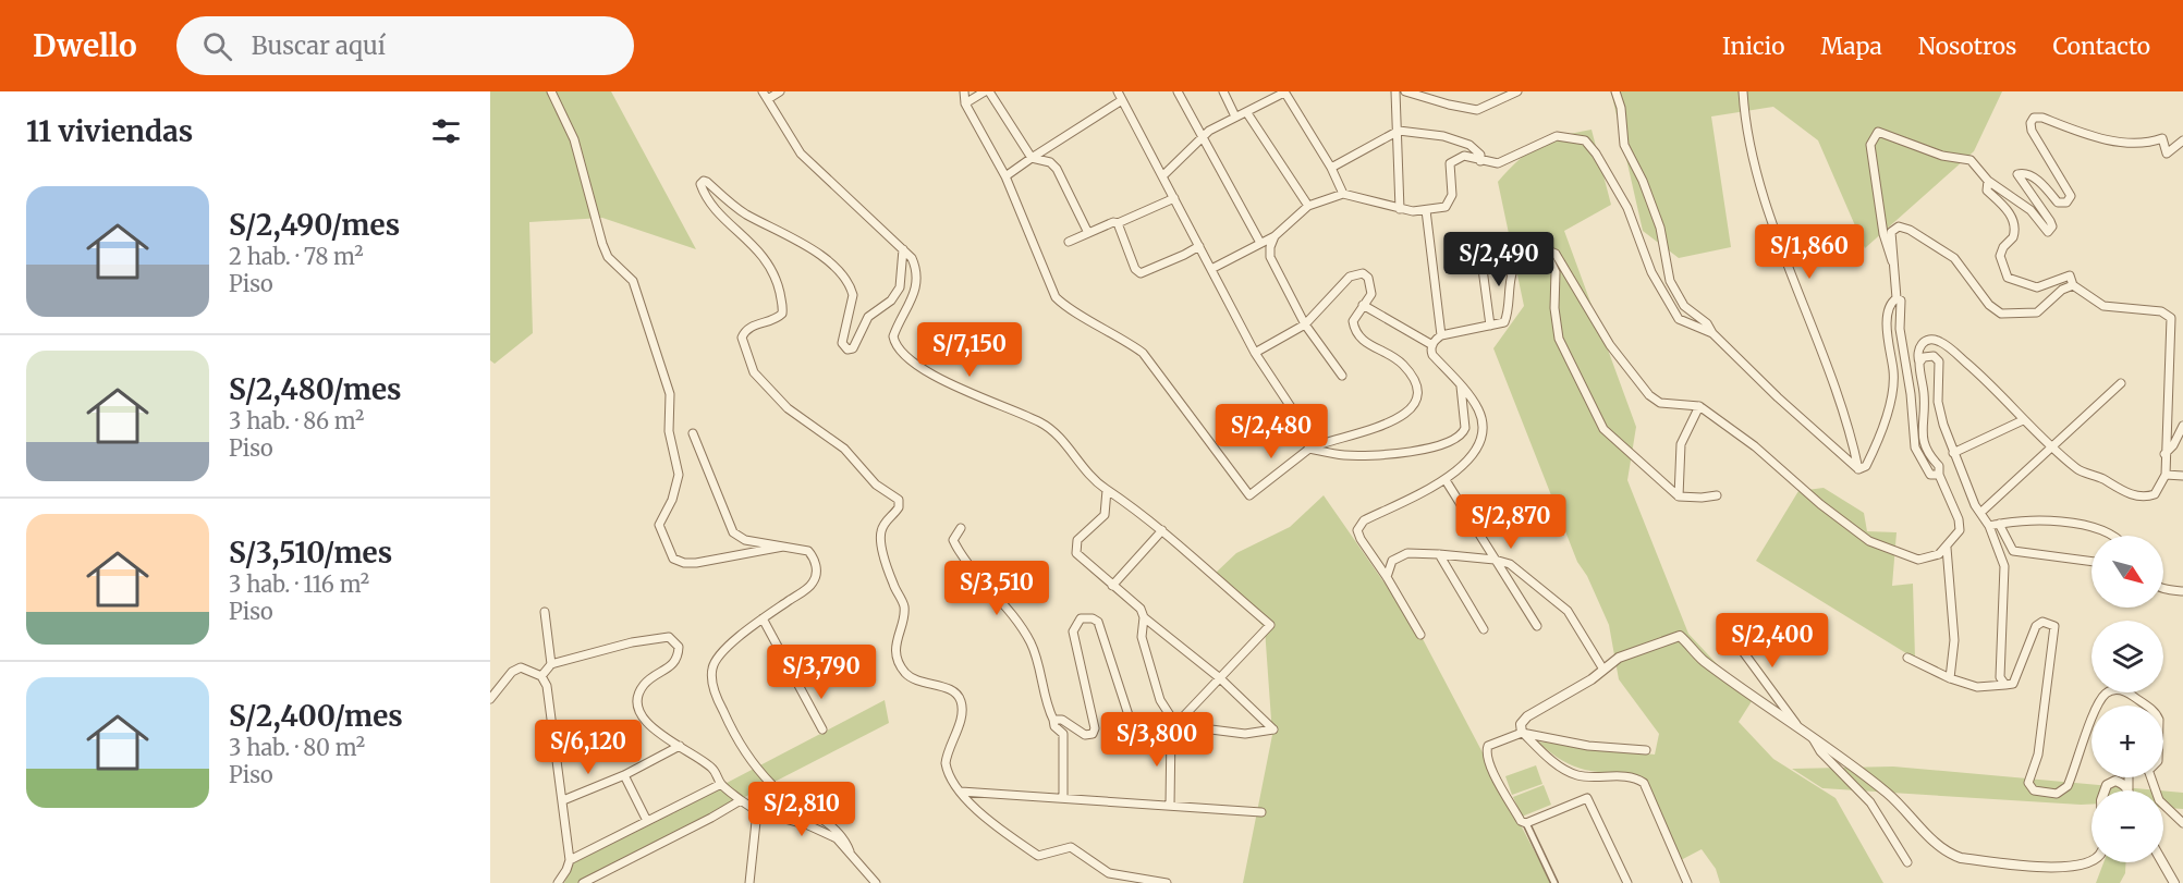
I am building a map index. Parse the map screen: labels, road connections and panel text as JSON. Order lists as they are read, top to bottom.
{
  "north": "bottom right",
  "page": {
    "header": "Dwello",
    "search": "Buscar aquí",
    "nav": [
      "Inicio",
      "Mapa",
      "Nosotros",
      "Contacto"
    ],
    "heading": "11 viviendas",
    "list": [
      {
        "name": "S/2,490/mes",
        "note": "2 hab. · 78 m² · Piso"
      },
      {
        "name": "S/2,480/mes",
        "note": "3 hab. · 86 m² · Piso"
      },
      {
        "name": "S/3,510/mes",
        "note": "3 hab. · 116 m² · Piso"
      },
      {
        "name": "S/2,400/mes",
        "note": "3 hab. · 80 m² · Piso"
      }
    ],
    "price": [
      "S/1,860",
      "S/2,490",
      "S/7,150",
      "S/2,480",
      "S/2,870",
      "S/3,510",
      "S/2,400",
      "S/3,790",
      "S/3,800",
      "S/6,120",
      "S/2,810"
    ],
    "map_buttons": ["+", "−"]
  }
}
